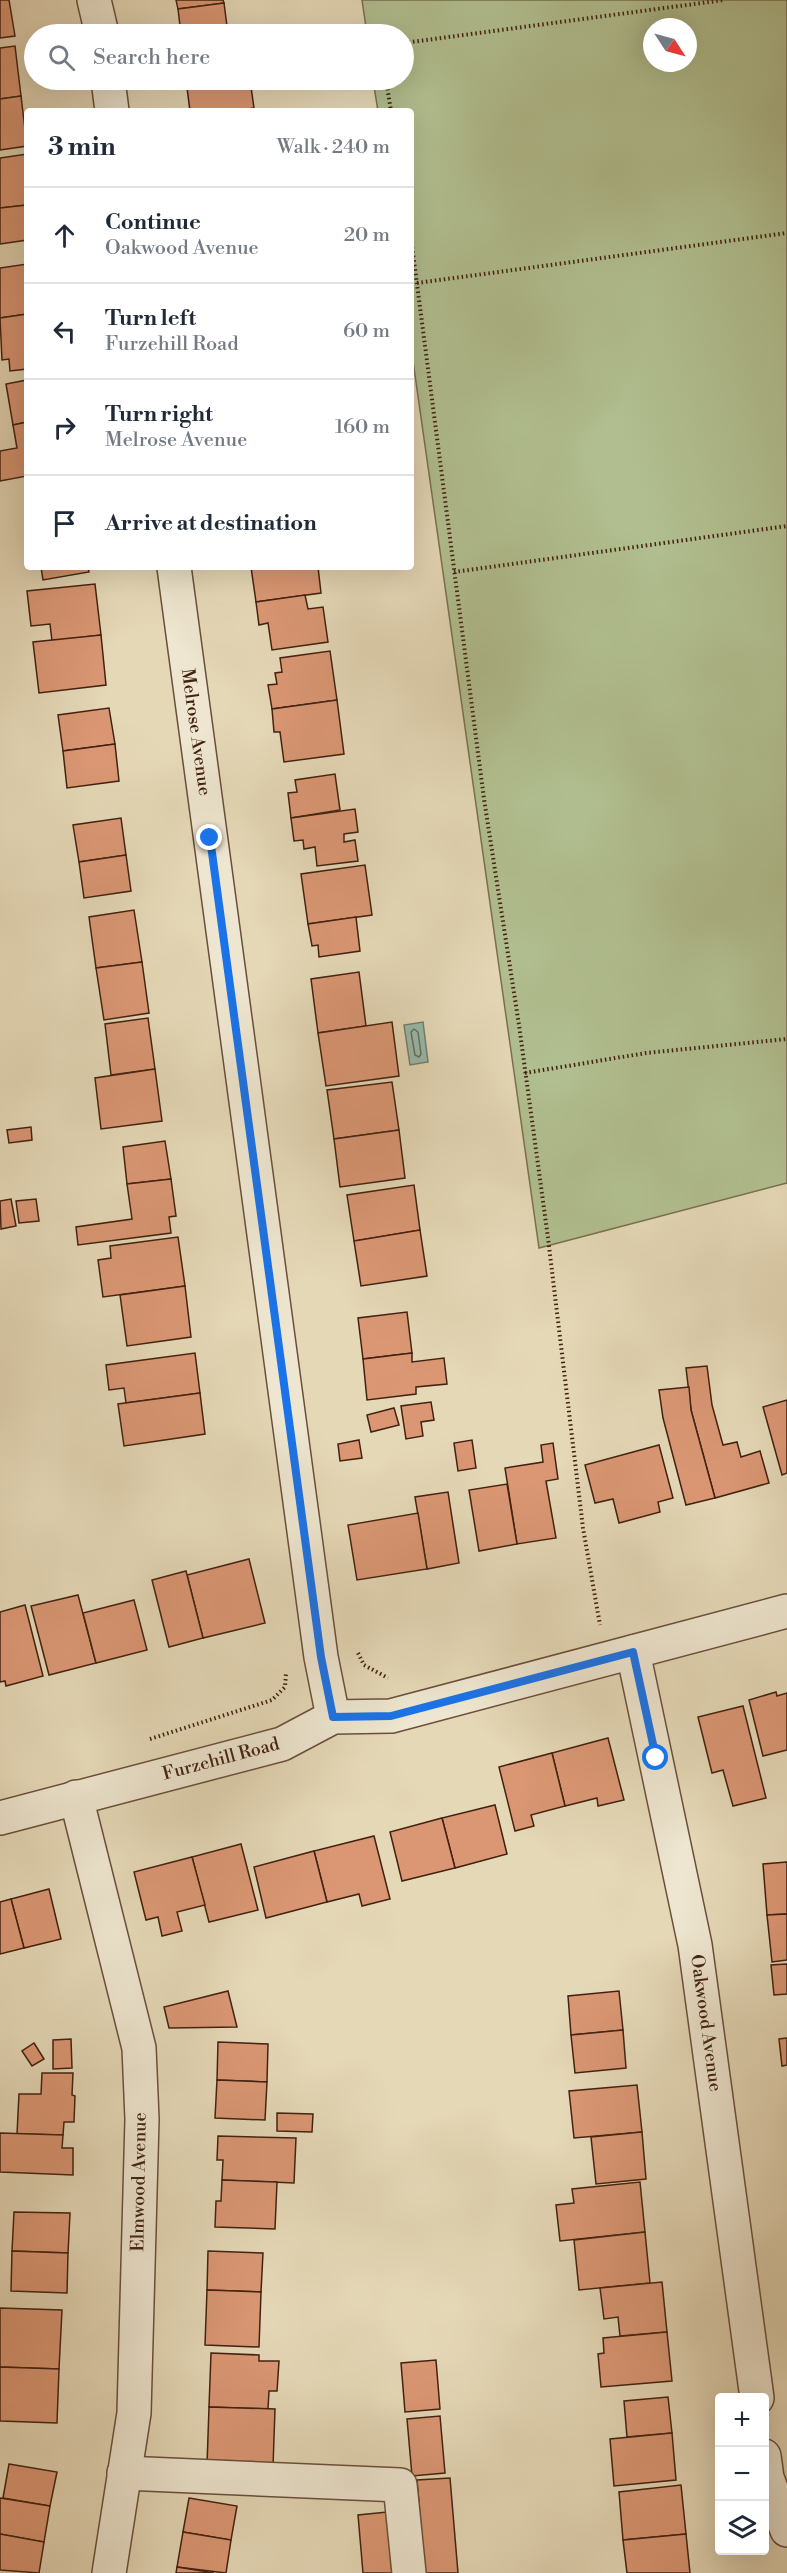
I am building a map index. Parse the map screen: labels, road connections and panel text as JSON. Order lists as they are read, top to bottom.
{
  "streets": {
    "street": [
      "Melrose Avenue",
      "Furzehill Road",
      "Oakwood Avenue",
      "Elmwood Avenue"
    ]
  },
  "crossings": [
    ["Melrose Avenue", "Furzehill Road"],
    ["Furzehill Road", "Oakwood Avenue"],
    ["Furzehill Road", "Elmwood Avenue"]
  ],
  "north": "bottom right",
  "page": {
    "search": "Search here",
    "heading": ["3 min", "Walk · 240 m"],
    "list": [
      ["Continue", "Oakwood Avenue", "20 m"],
      ["Turn left", "Furzehill Road", "60 m"],
      ["Turn right", "Melrose Avenue", "160 m"],
      "Arrive at destination"
    ],
    "map_buttons": ["+", "−"]
  }
}
